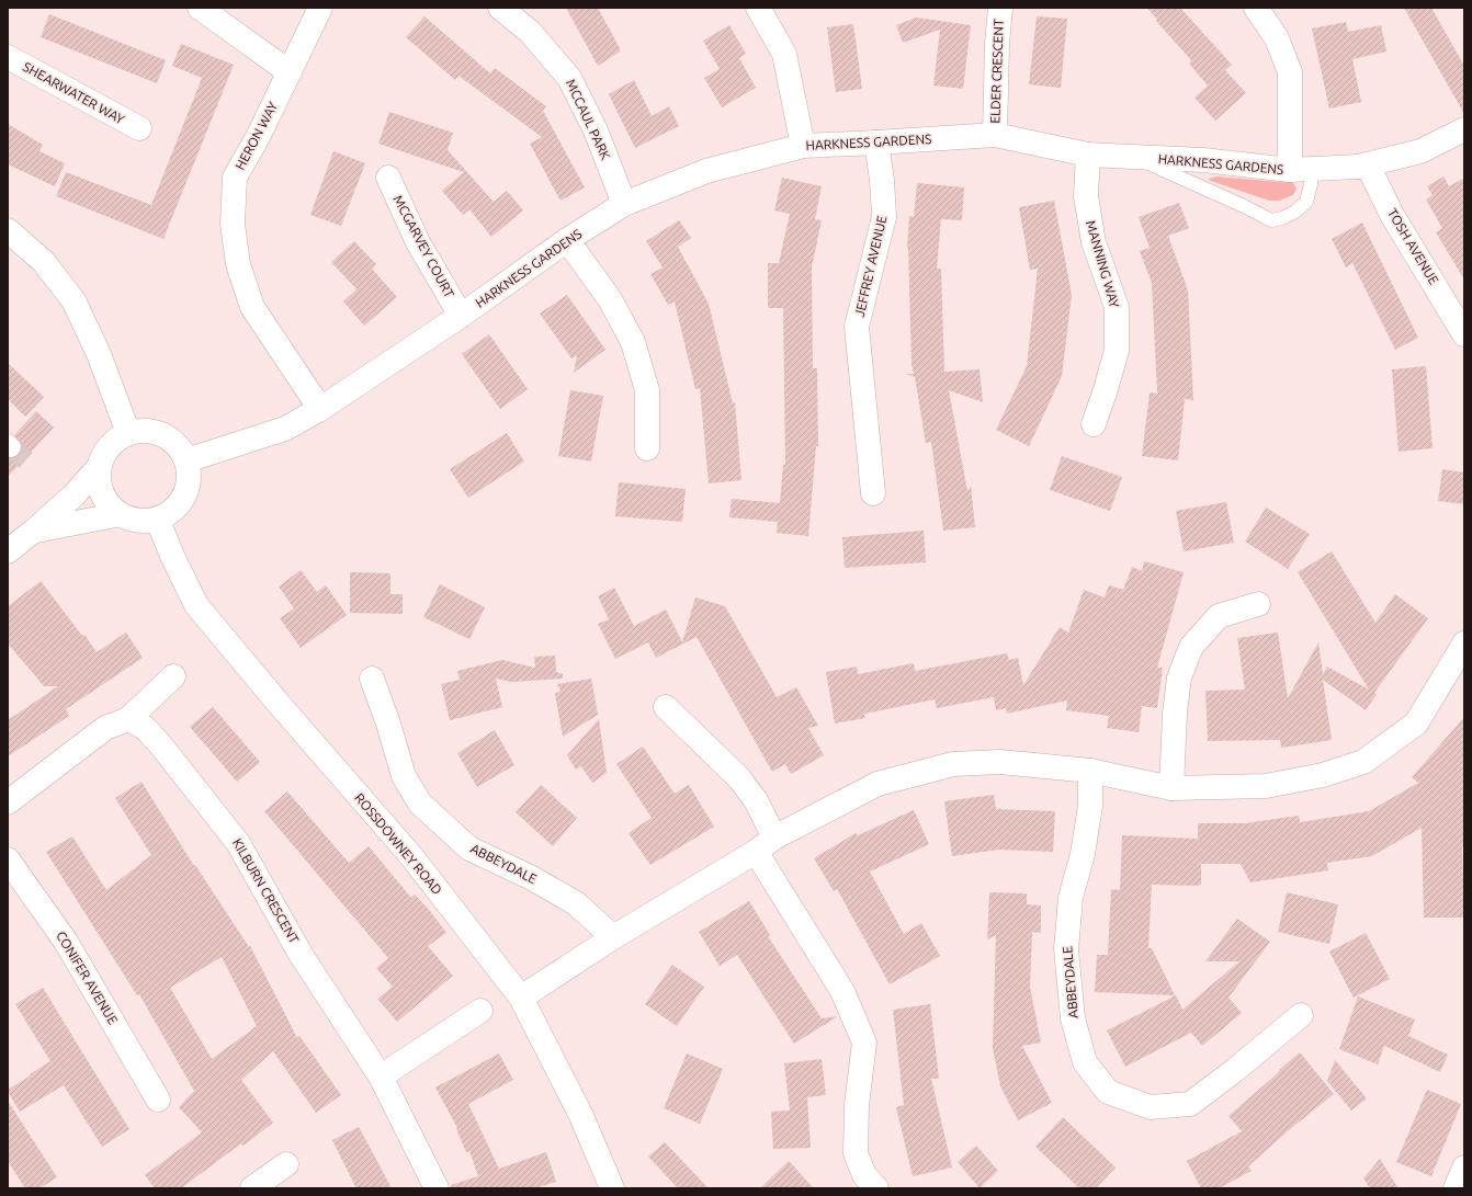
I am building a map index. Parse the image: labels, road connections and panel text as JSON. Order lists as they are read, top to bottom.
{
  "streets": {
    "street": [
      "ELDER CRESCENT",
      "SHEARWATER WAY",
      "MCCAUL PARK",
      "HERON WAY",
      "HARKNESS GARDENS",
      "MCGARVEY COURT",
      "TOSH AVENUE",
      "MANNING WAY",
      "JEFFREY AVENUE",
      "ROSSDOWNEY ROAD",
      "ABBEYDALE",
      "KILBURN CRESCENT",
      "CONIFER AVENUE"
    ]
  },
  "crossings": [
    ["ELDER CRESCENT", "HARKNESS GARDENS"],
    ["MCCAUL PARK", "HARKNESS GARDENS"],
    ["HERON WAY", "HARKNESS GARDENS"],
    ["HARKNESS GARDENS", "MCGARVEY COURT"],
    ["HARKNESS GARDENS", "TOSH AVENUE"],
    ["HARKNESS GARDENS", "MANNING WAY"],
    ["HARKNESS GARDENS", "JEFFREY AVENUE"],
    ["HARKNESS GARDENS", "ROSSDOWNEY ROAD"]
  ]
}
